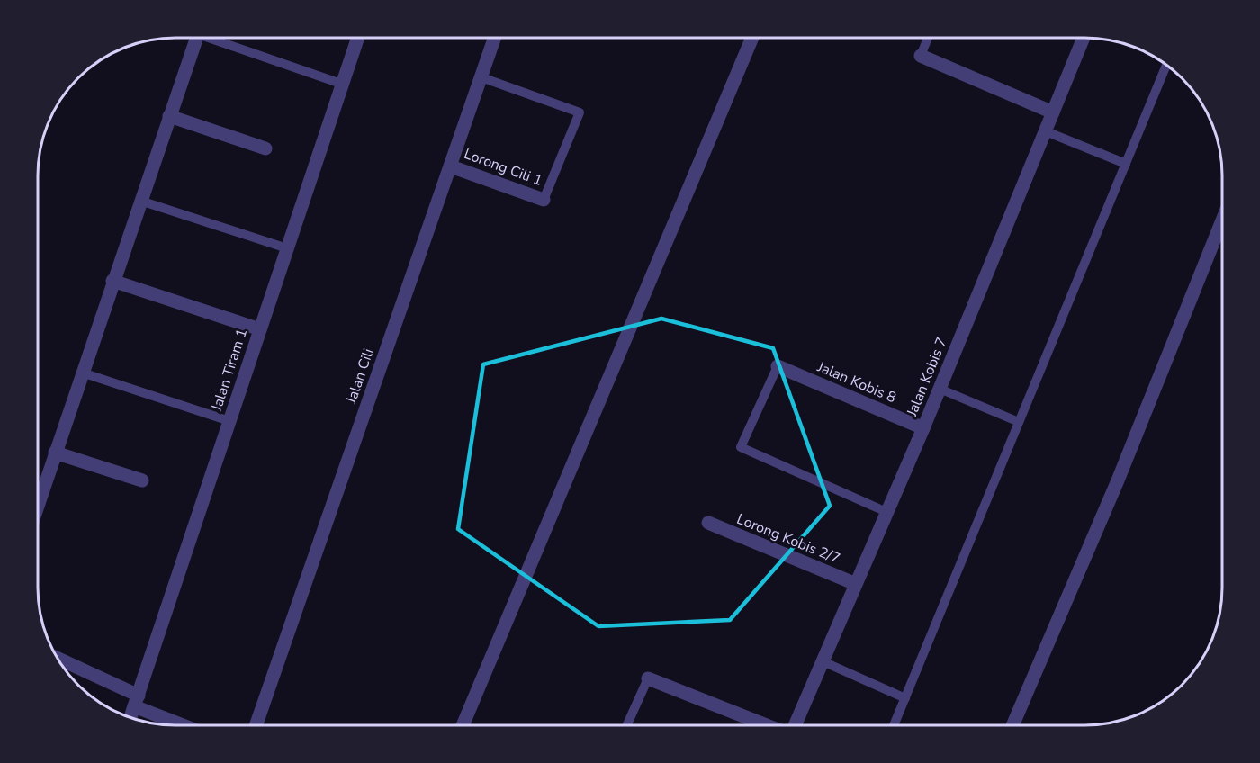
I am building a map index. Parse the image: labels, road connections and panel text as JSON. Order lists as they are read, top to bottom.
{
  "streets": {
    "street": [
      "Lorong Cili 1",
      "Jalan Tiram 1",
      "Jalan Cili",
      "Jalan Kobis 7",
      "Jalan Kobis 8",
      "Lorong Kobis 2/7"
    ]
  },
  "crossings": [
    ["Lorong Cili 1", "Jalan Cili"],
    ["Jalan Kobis 7", "Jalan Kobis 8"],
    ["Jalan Kobis 7", "Lorong Kobis 2/7"]
  ]
}
